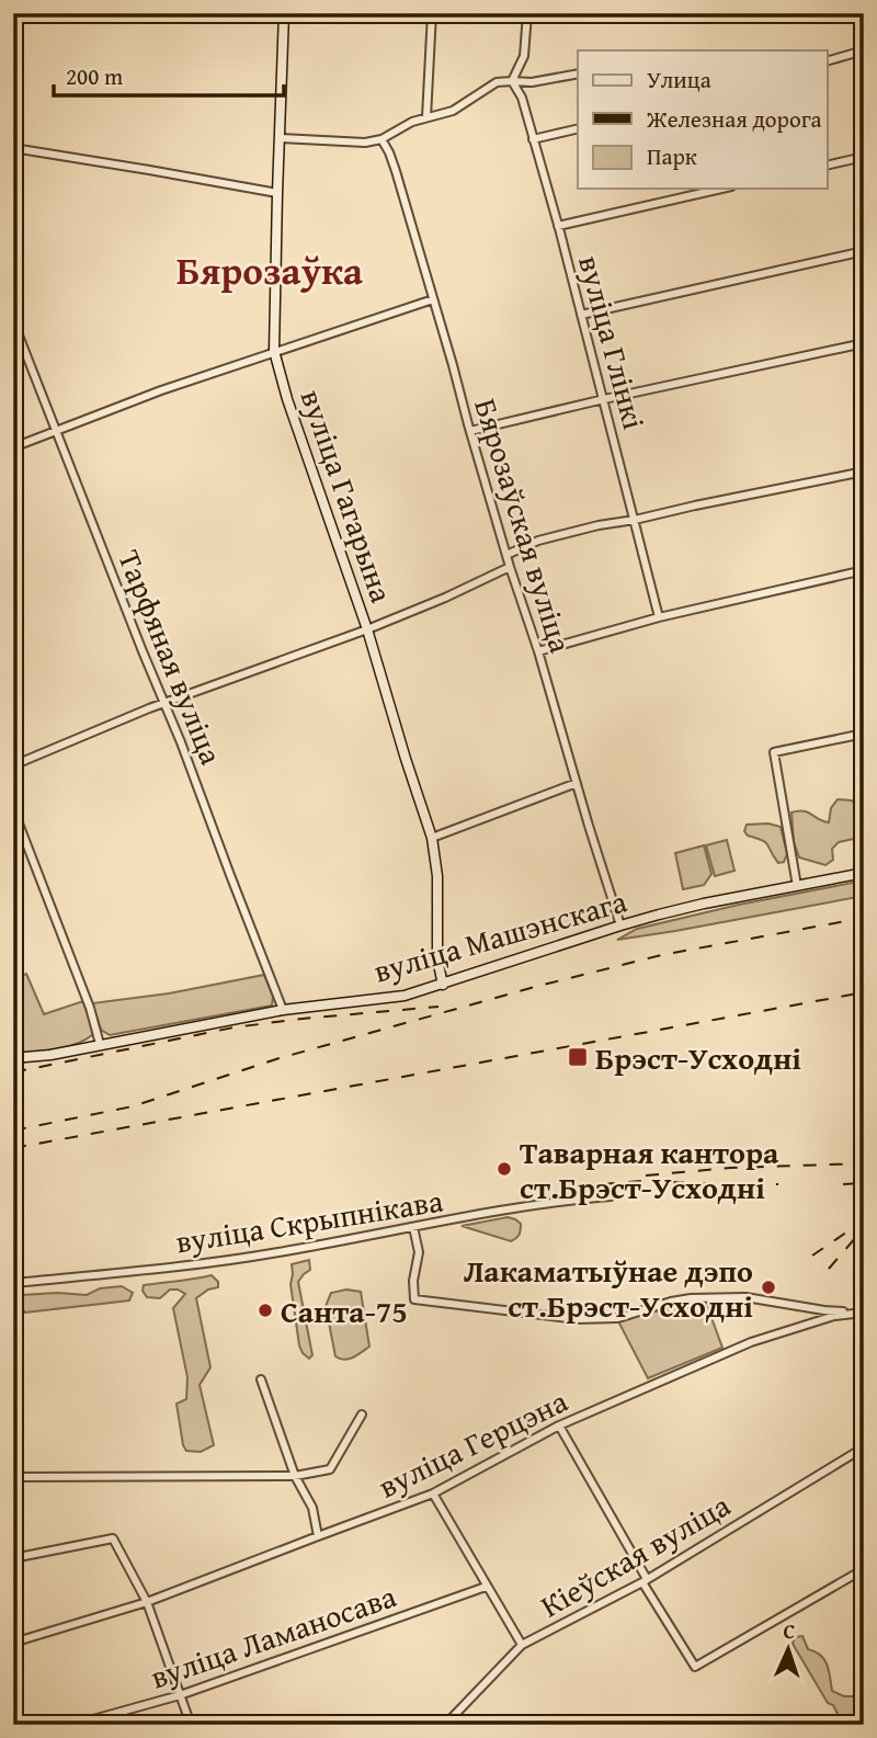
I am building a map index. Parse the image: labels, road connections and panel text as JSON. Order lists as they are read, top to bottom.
{
  "streets": {
    "street": [
      "вуліца Глінкі",
      "вуліца Гагарына",
      "Бярозаўская вуліца",
      "Тарфяная вуліца",
      "вуліца Машэнскага",
      "вуліца Скрыпнікава",
      "вуліца Герцэна",
      "Кіеўская вуліца",
      "вуліца Ламаносава"
    ]
  },
  "crossings": [
    ["вуліца Гагарына", "вуліца Машэнскага"],
    ["Бярозаўская вуліца", "вуліца Машэнскага"],
    ["Тарфяная вуліца", "вуліца Машэнскага"]
  ],
  "districts": ["Бярозаўка"],
  "places": {
    "transit": ["Брэст-Усходні"],
    "other": ["Таварная кантора ст.Брэст-Усходні", "Лакаматыўнае дэпо ст.Брэст-Усходні", "Санта-75"]
  },
  "legend": ["Улица", "Железная дорога", "Парк"],
  "scale_bar": "200 m",
  "north": "top"
}
